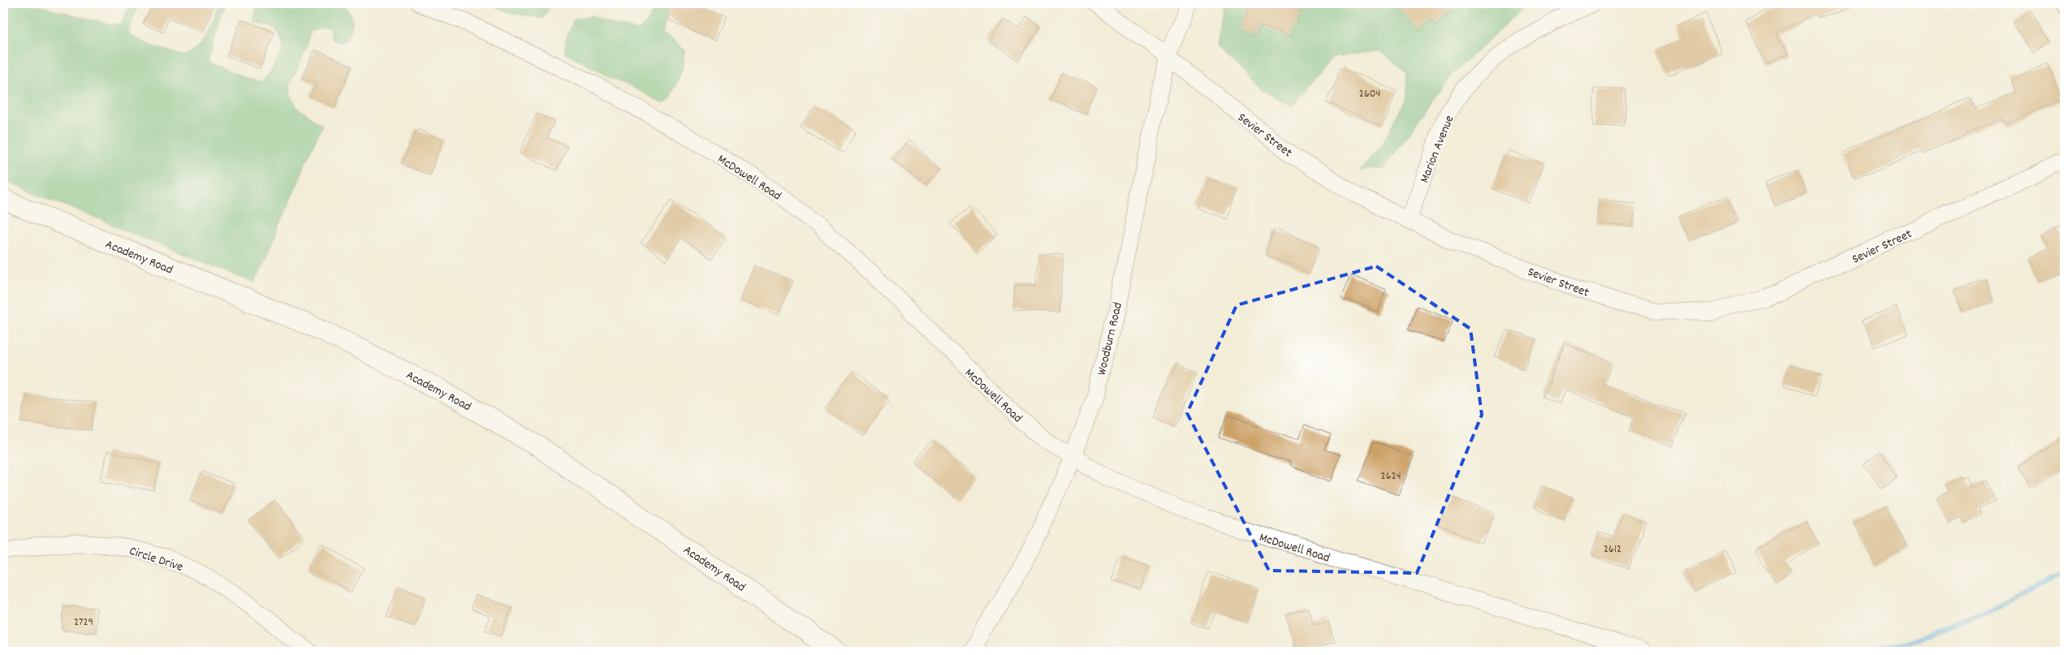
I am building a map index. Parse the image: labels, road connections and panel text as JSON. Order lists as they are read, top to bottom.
{
  "streets": {
    "main road": ["Academy Road"],
    "street": [
      "Sevier Street",
      "Marion Avenue",
      "McDowell Road",
      "Woodburn Road",
      "Circle Drive"
    ]
  },
  "crossings": [
    ["Sevier Street", "Marion Avenue"],
    ["Sevier Street", "Woodburn Road"],
    ["McDowell Road", "Woodburn Road"]
  ],
  "house_numbers": [
    "2604",
    "2624",
    "2612",
    "2729"
  ]
}
